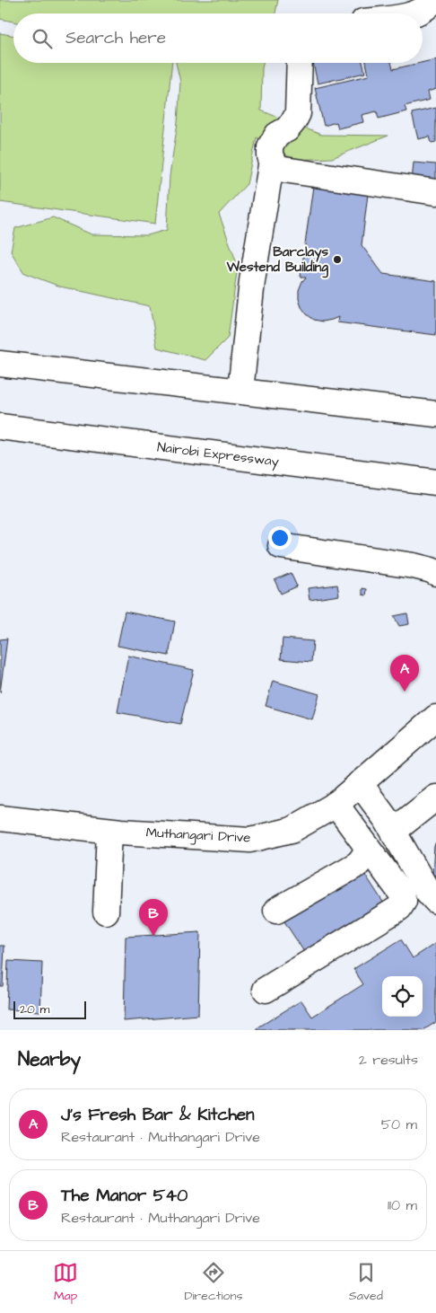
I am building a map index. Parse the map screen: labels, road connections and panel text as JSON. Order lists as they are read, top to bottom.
{
  "streets": {
    "main road": ["Nairobi Expressway", "Muthangari Drive"]
  },
  "places": ["Barclays Westend Building"],
  "scale_bar": "20 m",
  "page": {
    "search": "Search here",
    "pins": ["A", "B"],
    "scale": "20 m",
    "heading": ["Nearby", "2 results"],
    "list": [
      {
        "mark": "A",
        "name": "J's Fresh Bar & Kitchen",
        "note": "Restaurant · Muthangari Drive",
        "value": "50 m"
      },
      {
        "mark": "B",
        "name": "The Manor 540",
        "note": "Restaurant · Muthangari Drive",
        "value": "110 m"
      }
    ],
    "nav": ["Map", "Directions", "Saved"]
  }
}
